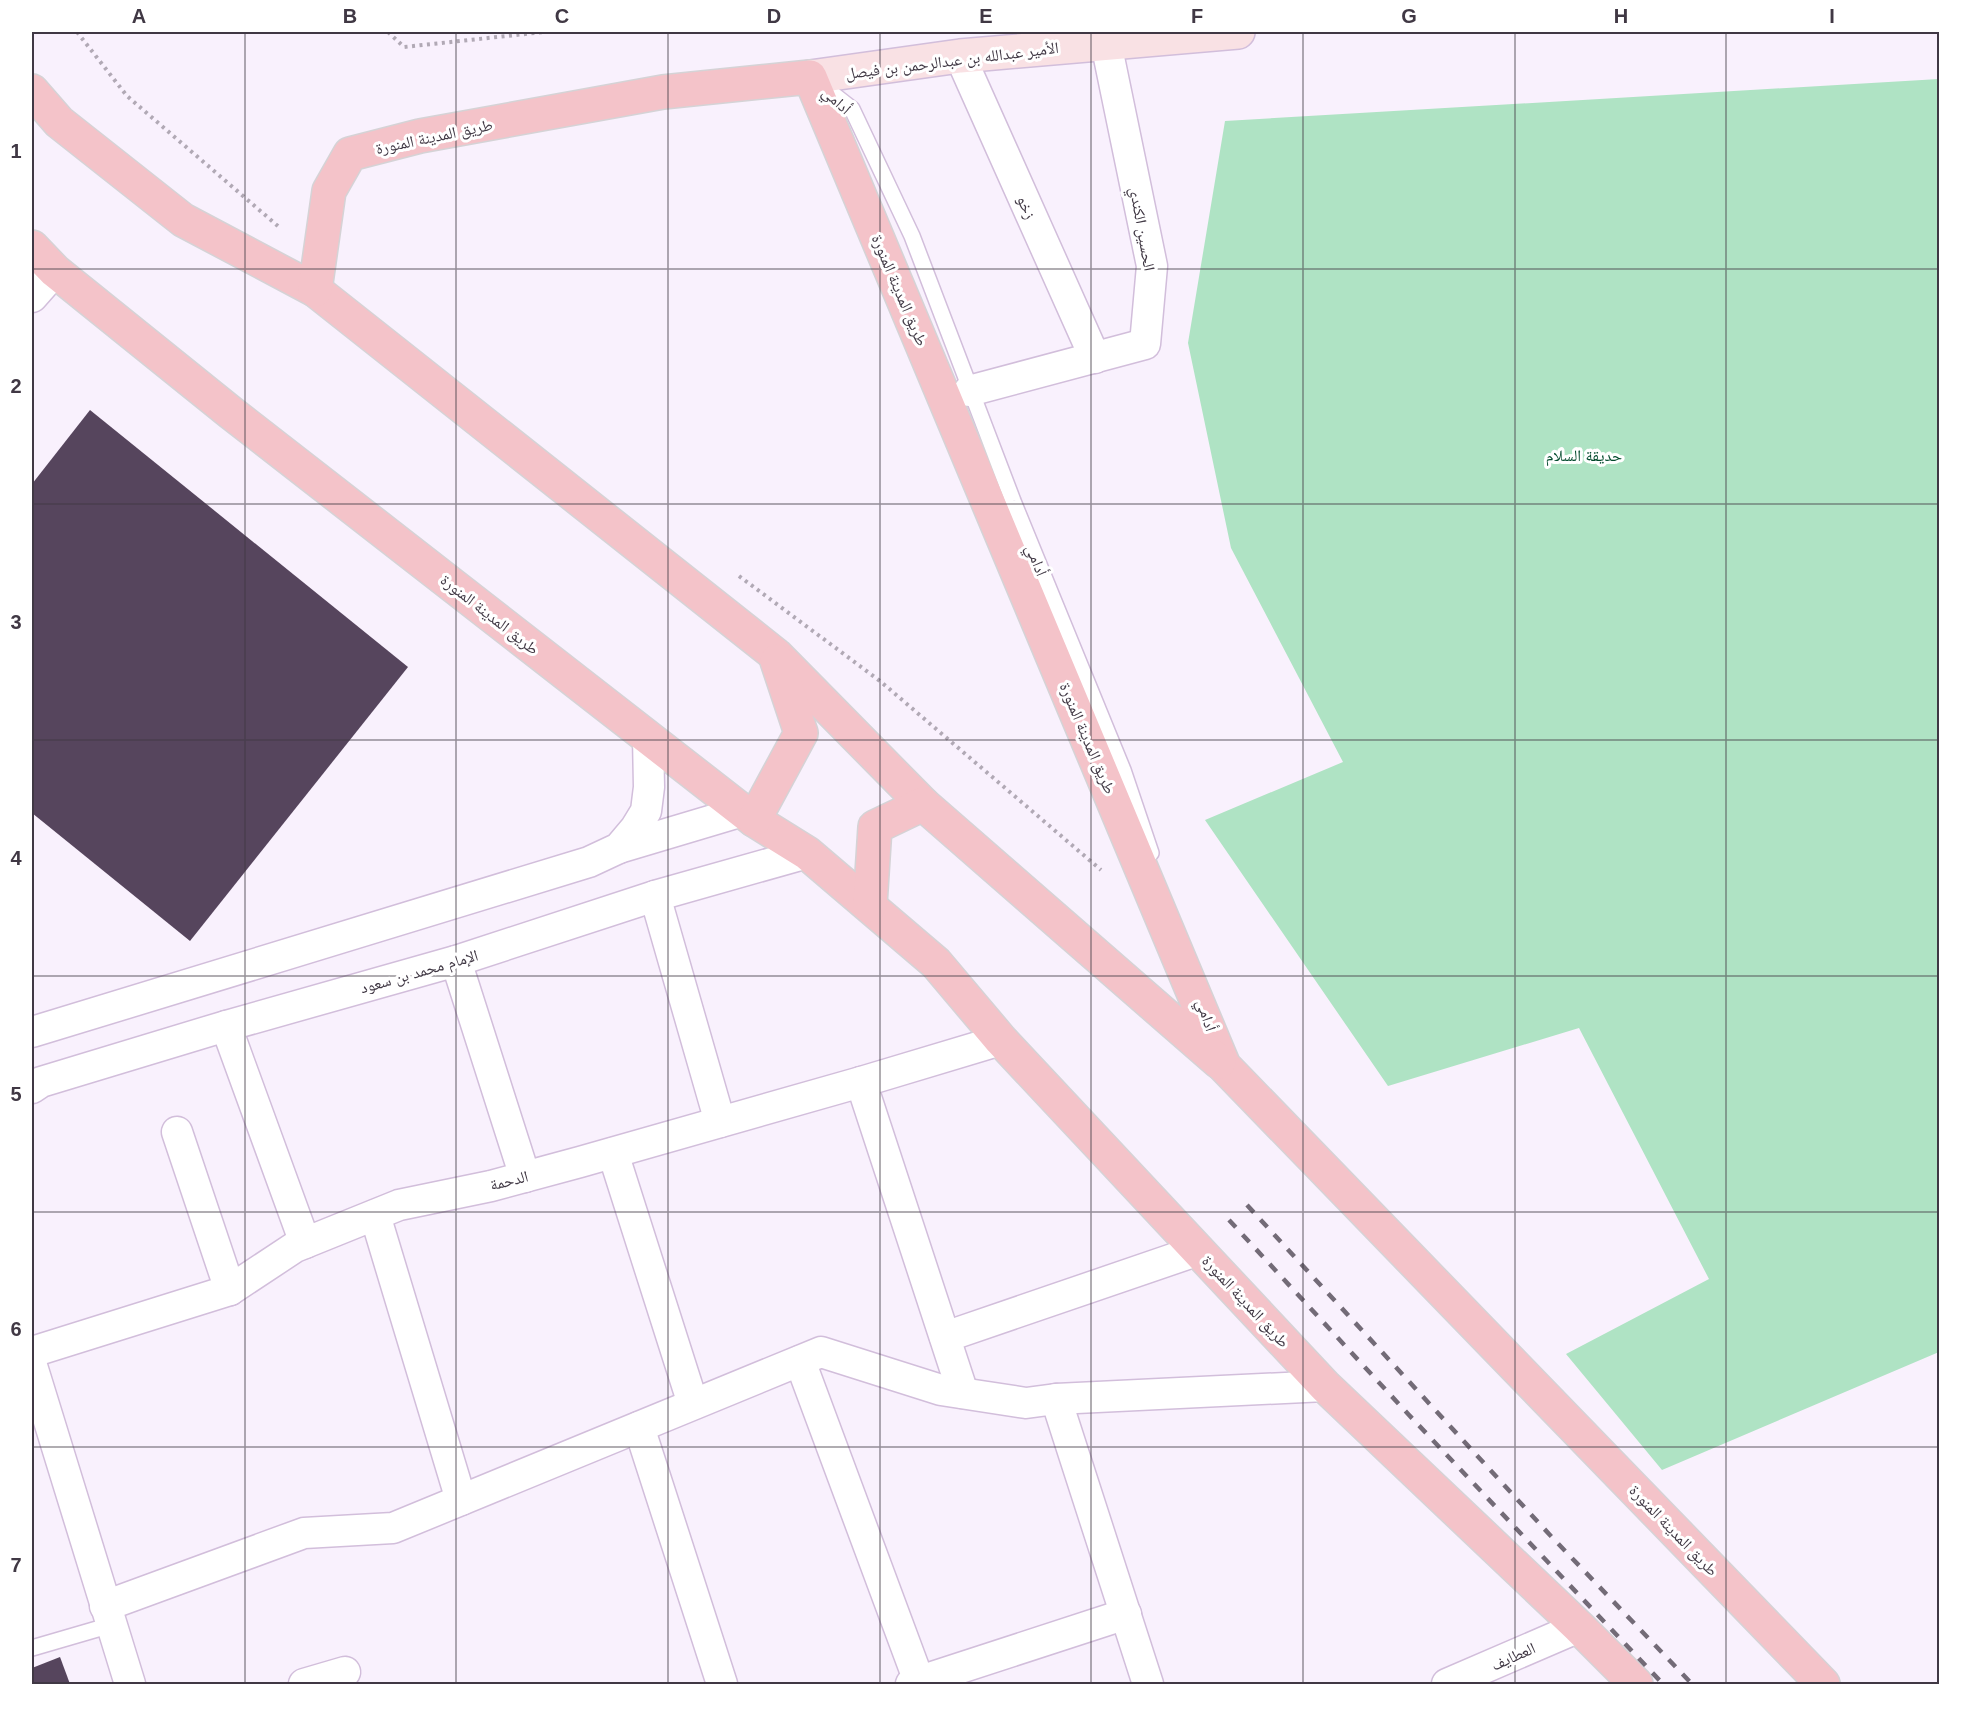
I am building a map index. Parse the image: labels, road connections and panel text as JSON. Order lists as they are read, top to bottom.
{
  "streets": {
    "main road": ["الأمير عبدالله بن عبدالرحمن بن فيصل", "طريق المدينة المنورة"],
    "street": [
      "زخو",
      "الحسين الكندي",
      "الإمام محمد بن سعود",
      "الدحمة",
      "العطايف"
    ],
    "lane": ["أدامي"]
  },
  "crossings": [
    ["الأمير عبدالله بن عبدالرحمن بن فيصل", "أدامي"],
    ["الأمير عبدالله بن عبدالرحمن بن فيصل", "طريق المدينة المنورة"],
    ["الأمير عبدالله بن عبدالرحمن بن فيصل", "زخو"],
    ["الأمير عبدالله بن عبدالرحمن بن فيصل", "الحسين الكندي"],
    ["أدامي", "طريق المدينة المنورة"],
    ["أدامي", "الحسين الكندي"],
    ["طريق المدينة المنورة", "الإمام محمد بن سعود"],
    ["طريق المدينة المنورة", "الدحمة"],
    ["طريق المدينة المنورة", "العطايف"],
    ["زخو", "الحسين الكندي"]
  ],
  "parks": ["حديقة السلام"],
  "grid": {
    "columns": [
      "A",
      "B",
      "C",
      "D",
      "E",
      "F",
      "G",
      "H",
      "I"
    ],
    "rows": [
      "1",
      "2",
      "3",
      "4",
      "5",
      "6",
      "7"
    ]
  }
}
